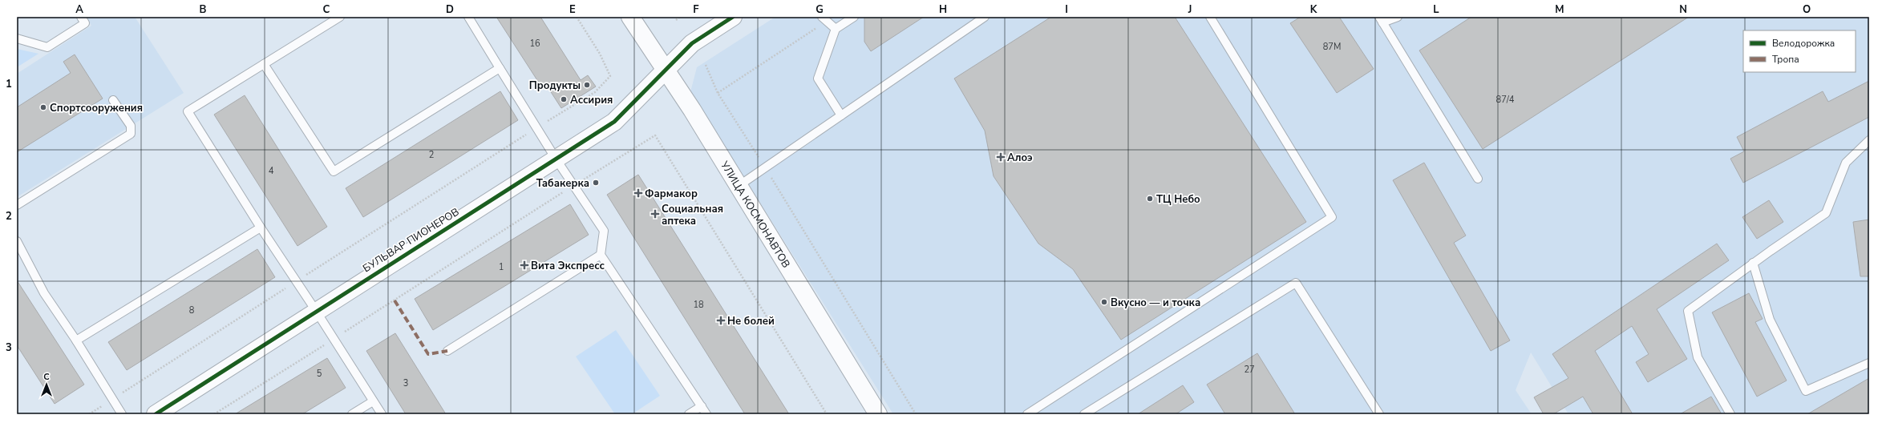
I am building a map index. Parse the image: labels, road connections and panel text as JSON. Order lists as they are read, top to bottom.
{
  "streets": {
    "street": ["УЛИЦА КОСМОНАВТОВ", "БУЛЬВАР ПИОНЕРОВ"]
  },
  "crossings": [
    ["УЛИЦА КОСМОНАВТОВ", "БУЛЬВАР ПИОНЕРОВ"]
  ],
  "places": {
    "other": [
      "Продукты",
      "Ассирия",
      "Спортсооружения",
      "Табакерка",
      "ТЦ Небо",
      "Вкусно — и точка"
    ],
    "health": [
      "Алоэ",
      "Фармакор",
      "Социальная аптека",
      "Вита Экспресс",
      "Не болей"
    ]
  },
  "house_numbers": [
    "16",
    "87М",
    "87/4",
    "2",
    "4",
    "1",
    "18",
    "8",
    "27",
    "5",
    "3"
  ],
  "legend": ["Велодорожка", "Тропа"],
  "north": "top",
  "grid": {
    "columns": [
      "A",
      "B",
      "C",
      "D",
      "E",
      "F",
      "G",
      "H",
      "I",
      "J",
      "K",
      "L",
      "M",
      "N",
      "O"
    ],
    "rows": ["1", "2", "3"]
  }
}
